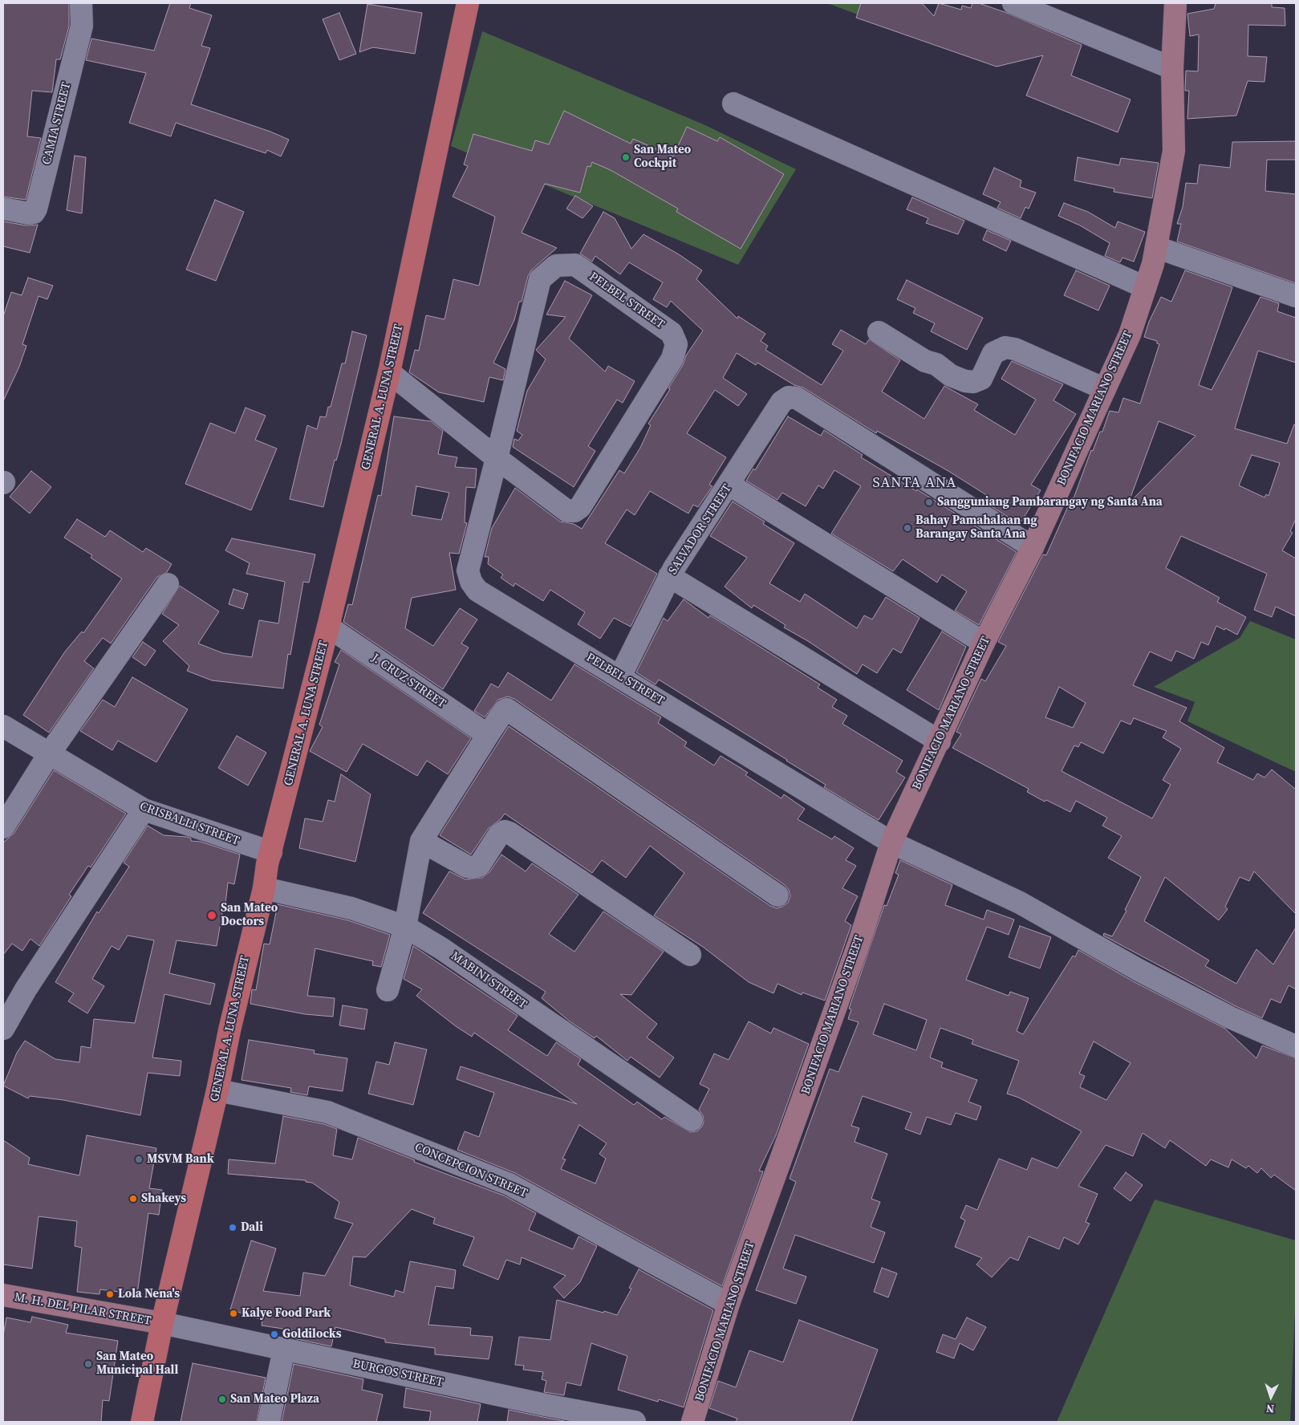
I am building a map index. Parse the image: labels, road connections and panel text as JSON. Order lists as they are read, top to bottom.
{
  "streets": {
    "main road": ["GENERAL A. LUNA STREET"],
    "street": [
      "CAMIA STREET",
      "PELBEL STREET",
      "BONIFACIO MARIANO STREET",
      "SALVADOR STREET",
      "J. CRUZ STREET",
      "CRISBALLI STREET",
      "MABINI STREET",
      "CONCEPCION STREET",
      "M. H. DEL PILAR STREET",
      "BURGOS STREET"
    ]
  },
  "crossings": [
    ["PELBEL STREET", "GENERAL A. LUNA STREET"],
    ["PELBEL STREET", "BONIFACIO MARIANO STREET"],
    ["PELBEL STREET", "SALVADOR STREET"],
    ["GENERAL A. LUNA STREET", "J. CRUZ STREET"],
    ["GENERAL A. LUNA STREET", "CRISBALLI STREET"],
    ["GENERAL A. LUNA STREET", "MABINI STREET"],
    ["GENERAL A. LUNA STREET", "CONCEPCION STREET"],
    ["GENERAL A. LUNA STREET", "M. H. DEL PILAR STREET"],
    ["GENERAL A. LUNA STREET", "BURGOS STREET"],
    ["BONIFACIO MARIANO STREET", "SALVADOR STREET"],
    ["BONIFACIO MARIANO STREET", "CONCEPCION STREET"],
    ["M. H. DEL PILAR STREET", "BURGOS STREET"]
  ],
  "districts": ["SANTA ANA"],
  "places": [
    "San Mateo Cockpit",
    "Sangguniang Pambarangay ng Santa Ana",
    "Bahay Pamahalaan ng Barangay Santa Ana",
    "San Mateo Doctors",
    "MSVM Bank",
    "Shakeys",
    "Dali",
    "Lola Nena's",
    "Kalye Food Park",
    "Goldilocks",
    "San Mateo Municipal Hall",
    "San Mateo Plaza"
  ],
  "north": "bottom"
}
